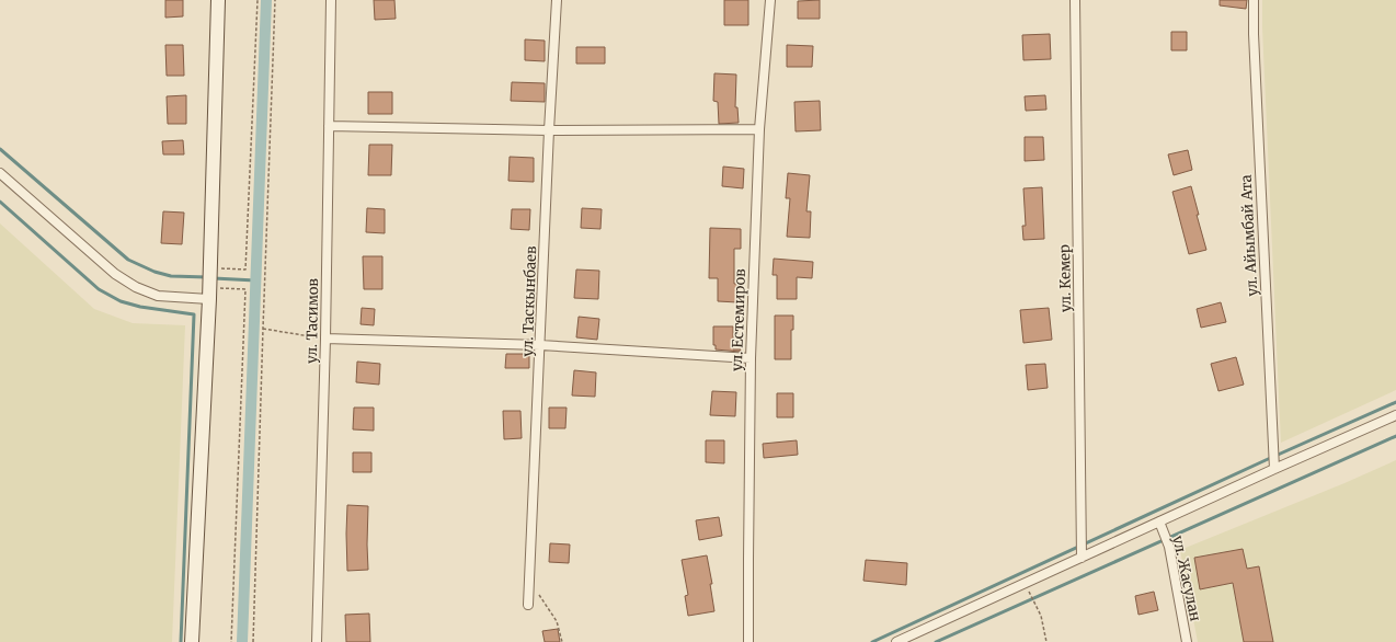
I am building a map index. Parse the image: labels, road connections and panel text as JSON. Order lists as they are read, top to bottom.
{
  "streets": {
    "street": [
      "ул. Айымбай Ата",
      "ул. Кемер",
      "ул. Таскынбаев",
      "ул. Естемиров",
      "ул. Тасимов",
      "ул. Жасулан"
    ]
  }
}
